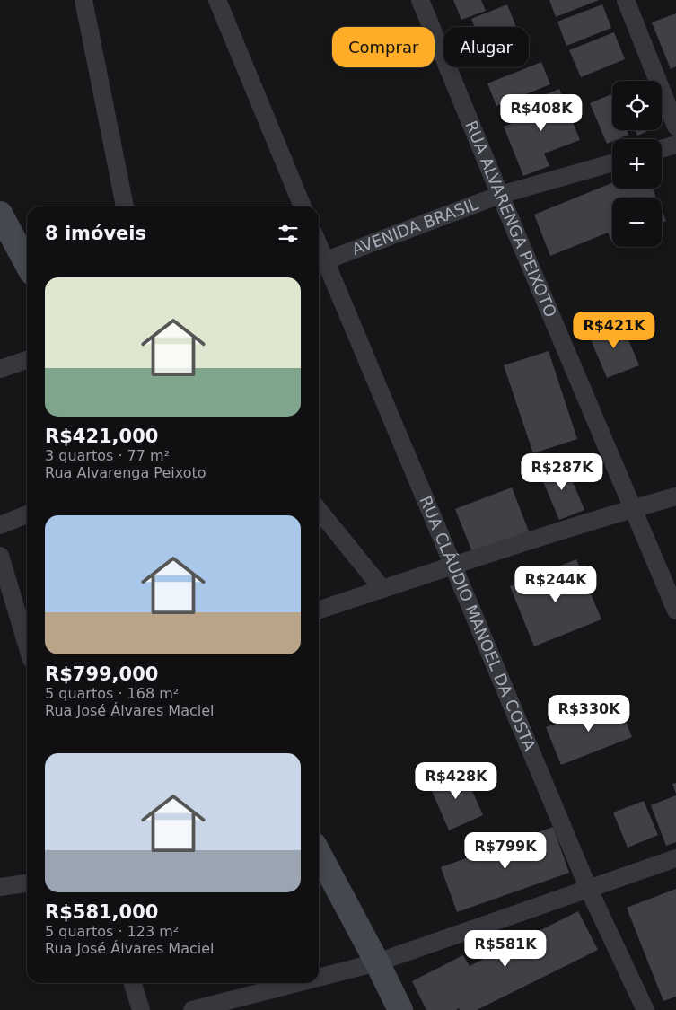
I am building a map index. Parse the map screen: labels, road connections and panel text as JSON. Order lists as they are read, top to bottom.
{
  "streets": {
    "street": ["RUA ALVARENGA PEIXOTO", "AVENIDA BRASIL", "RUA CLÁUDIO MANOEL DA COSTA"]
  },
  "crossings": [
    ["RUA ALVARENGA PEIXOTO", "AVENIDA BRASIL"],
    ["AVENIDA BRASIL", "RUA CLÁUDIO MANOEL DA COSTA"]
  ],
  "page": {
    "chip": ["Comprar", "Alugar"],
    "map_buttons": ["+", "−"],
    "price": [
      "R$408K",
      "R$421K",
      "R$287K",
      "R$244K",
      "R$330K",
      "R$428K",
      "R$799K",
      "R$581K"
    ],
    "heading": "8 imóveis",
    "list": [
      {
        "name": "R$421,000",
        "note": "3 quartos · 77 m² · Rua Alvarenga Peixoto"
      },
      {
        "name": "R$799,000",
        "note": "5 quartos · 168 m² · Rua José Álvares Maciel"
      },
      {
        "name": "R$581,000",
        "note": "5 quartos · 123 m² · Rua José Álvares Maciel"
      }
    ]
  }
}
